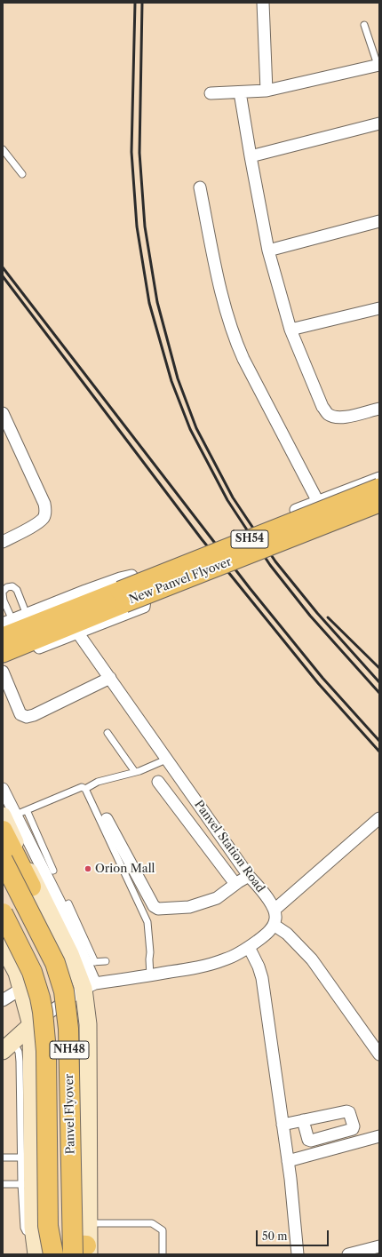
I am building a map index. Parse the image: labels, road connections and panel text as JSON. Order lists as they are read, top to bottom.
{
  "streets": {
    "highway": ["NH48", "Panvel Flyover"],
    "main road": ["SH54", "New Panvel Flyover"],
    "street": ["Panvel Station Road"]
  },
  "places": ["Orion Mall"],
  "scale_bar": "50 m"
}
